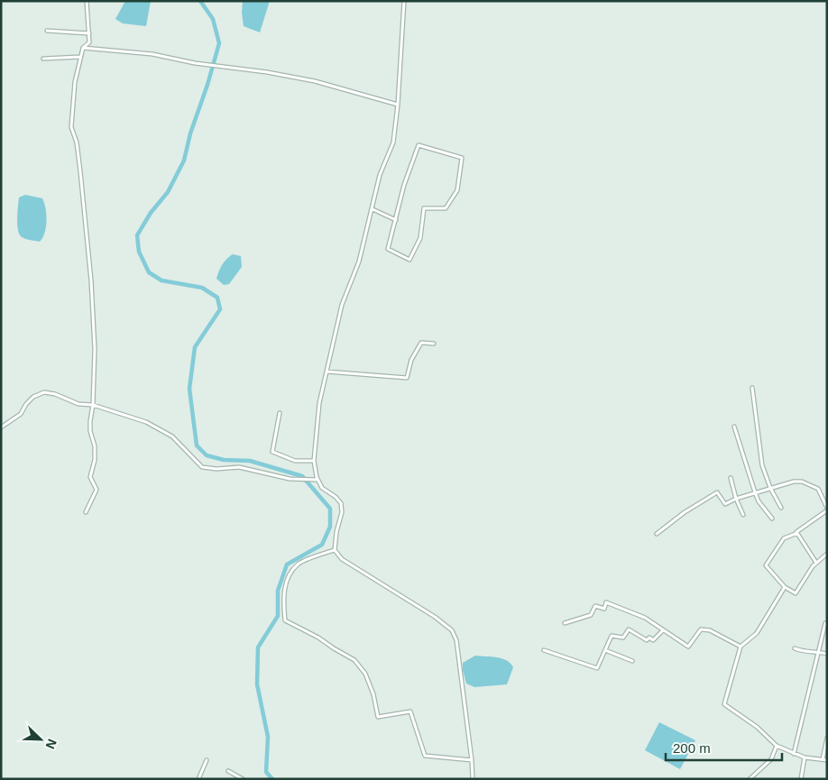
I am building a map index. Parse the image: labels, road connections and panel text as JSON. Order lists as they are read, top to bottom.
{
  "scale_bar": "200 m",
  "north": "bottom right"
}
